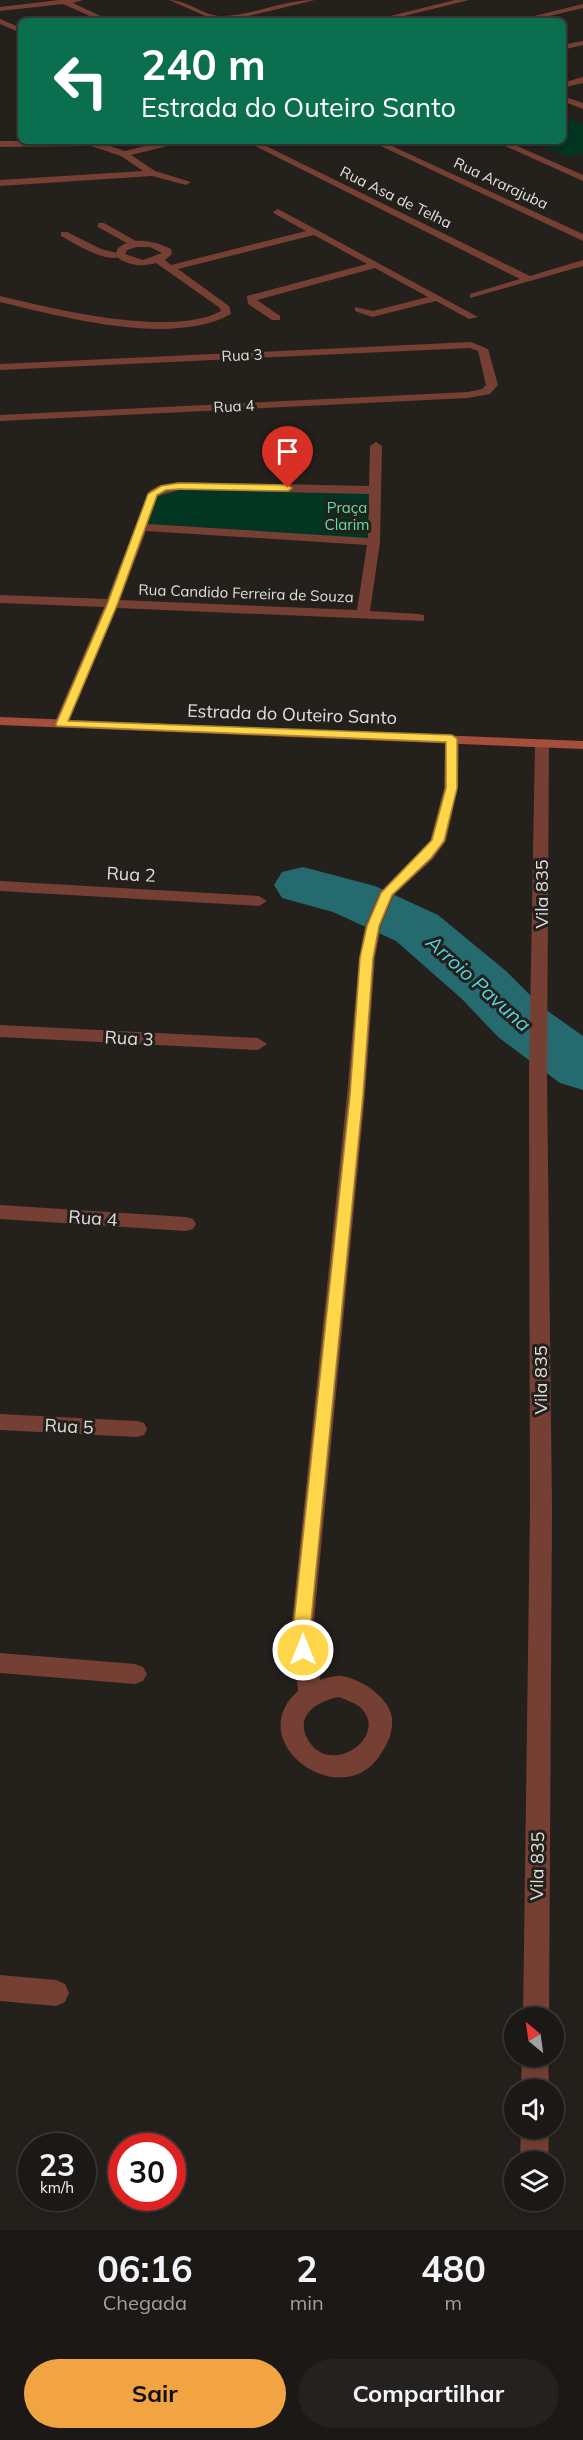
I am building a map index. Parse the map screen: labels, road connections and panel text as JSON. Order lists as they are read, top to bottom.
{
  "streets": {
    "street": [
      "Rua Ararajuba",
      "Rua Asa de Telha",
      "Rua 3",
      "Rua 4",
      "Rua Candido Ferreira de Souza",
      "Estrada do Outeiro Santo",
      "Rua 2",
      "Vila 835",
      "Rua 5"
    ]
  },
  "crossings": [
    ["Rua 3", "Rua 4"],
    ["Estrada do Outeiro Santo", "Vila 835"]
  ],
  "water": ["Arroio Pavuna"],
  "parks": ["Praça Clarim"],
  "north": "top left",
  "page": {
    "turn": ["240 m", "Estrada do Outeiro Santo"],
    "speed": "23 km/h",
    "limit": "30",
    "eta": [
      "06:16",
      "Chegada",
      "2",
      "min",
      "480",
      "m"
    ],
    "buttons": ["Sair", "Compartilhar"]
  }
}
